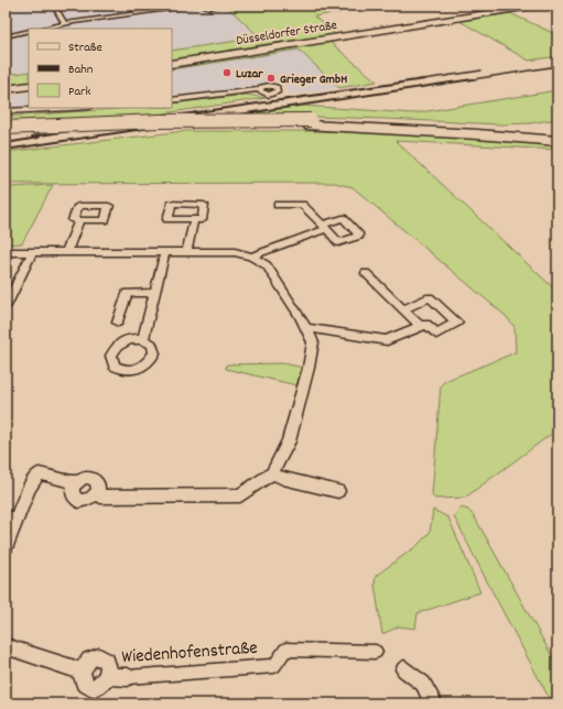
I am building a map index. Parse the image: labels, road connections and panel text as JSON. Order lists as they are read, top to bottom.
{
  "streets": {
    "main road": ["Düsseldorfer Straße"],
    "street": ["Wiedenhofenstraße"]
  },
  "places": ["Luzar", "Grieger GmbH"],
  "legend": ["Straße", "Bahn", "Park"]
}
